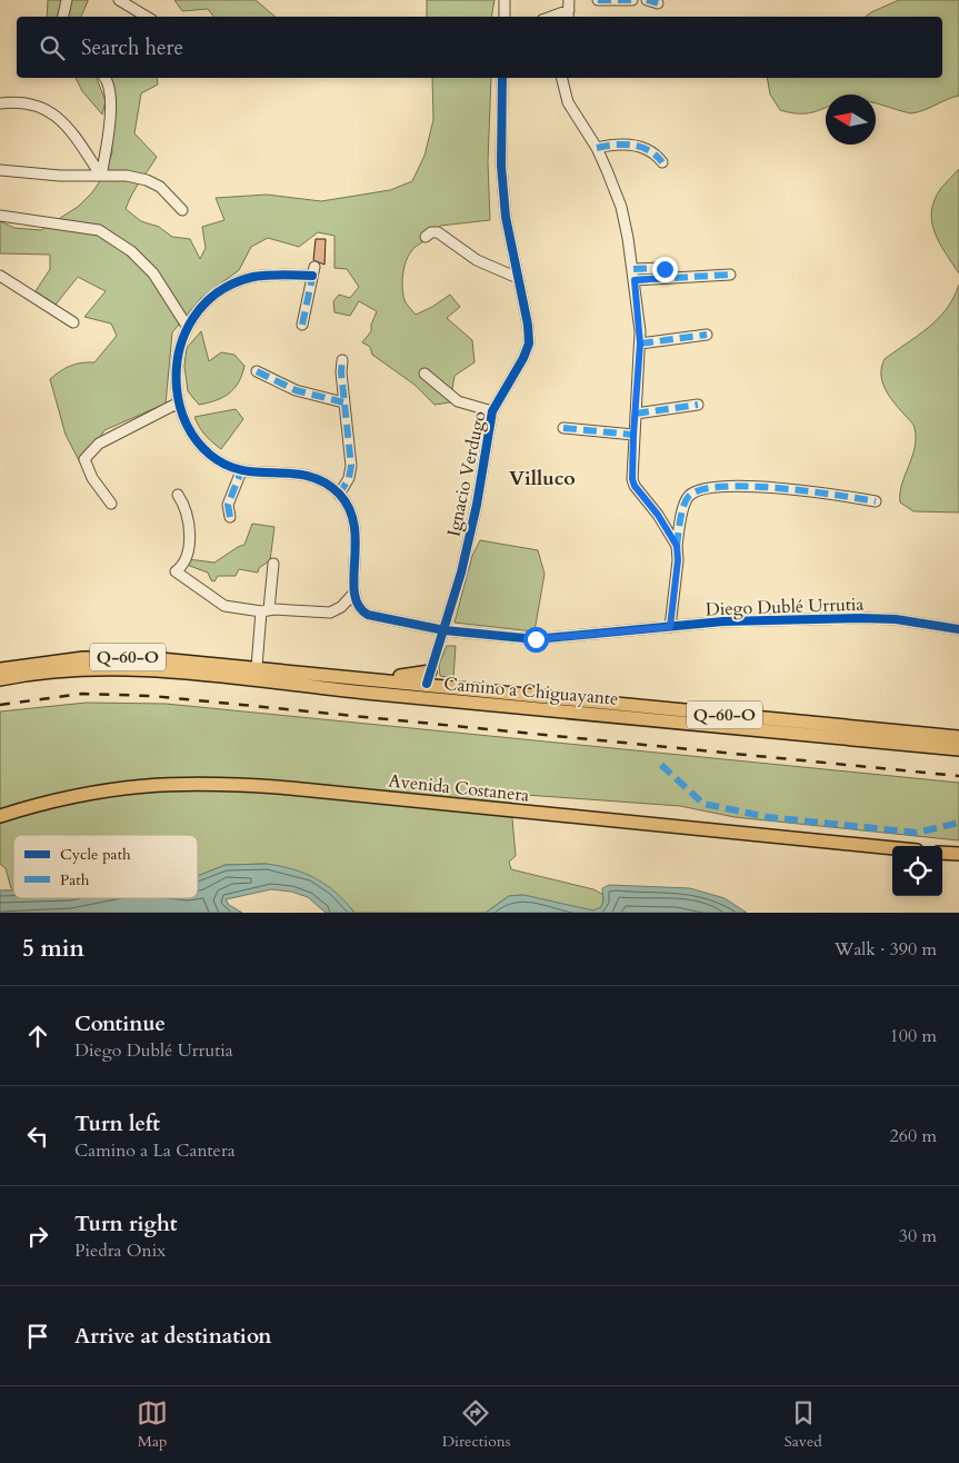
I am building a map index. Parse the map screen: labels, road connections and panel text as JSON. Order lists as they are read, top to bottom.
{
  "streets": {
    "main road": ["Q-60-O", "Camino a Chiguayante", "Avenida Costanera"],
    "street": ["Ignacio Verdugo", "Diego Dublé Urrutia"]
  },
  "crossings": [
    ["Ignacio Verdugo", "Diego Dublé Urrutia"],
    ["Ignacio Verdugo", "Camino a Chiguayante"]
  ],
  "districts": ["Villuco"],
  "legend": ["Cycle path", "Path"],
  "north": "left",
  "page": {
    "search": "Search here",
    "heading": ["5 min", "Walk · 390 m"],
    "list": [
      ["Continue", "Diego Dublé Urrutia", "100 m"],
      ["Turn left", "Camino a La Cantera", "260 m"],
      ["Turn right", "Piedra Onix", "30 m"],
      "Arrive at destination"
    ],
    "nav": ["Map", "Directions", "Saved"]
  }
}
